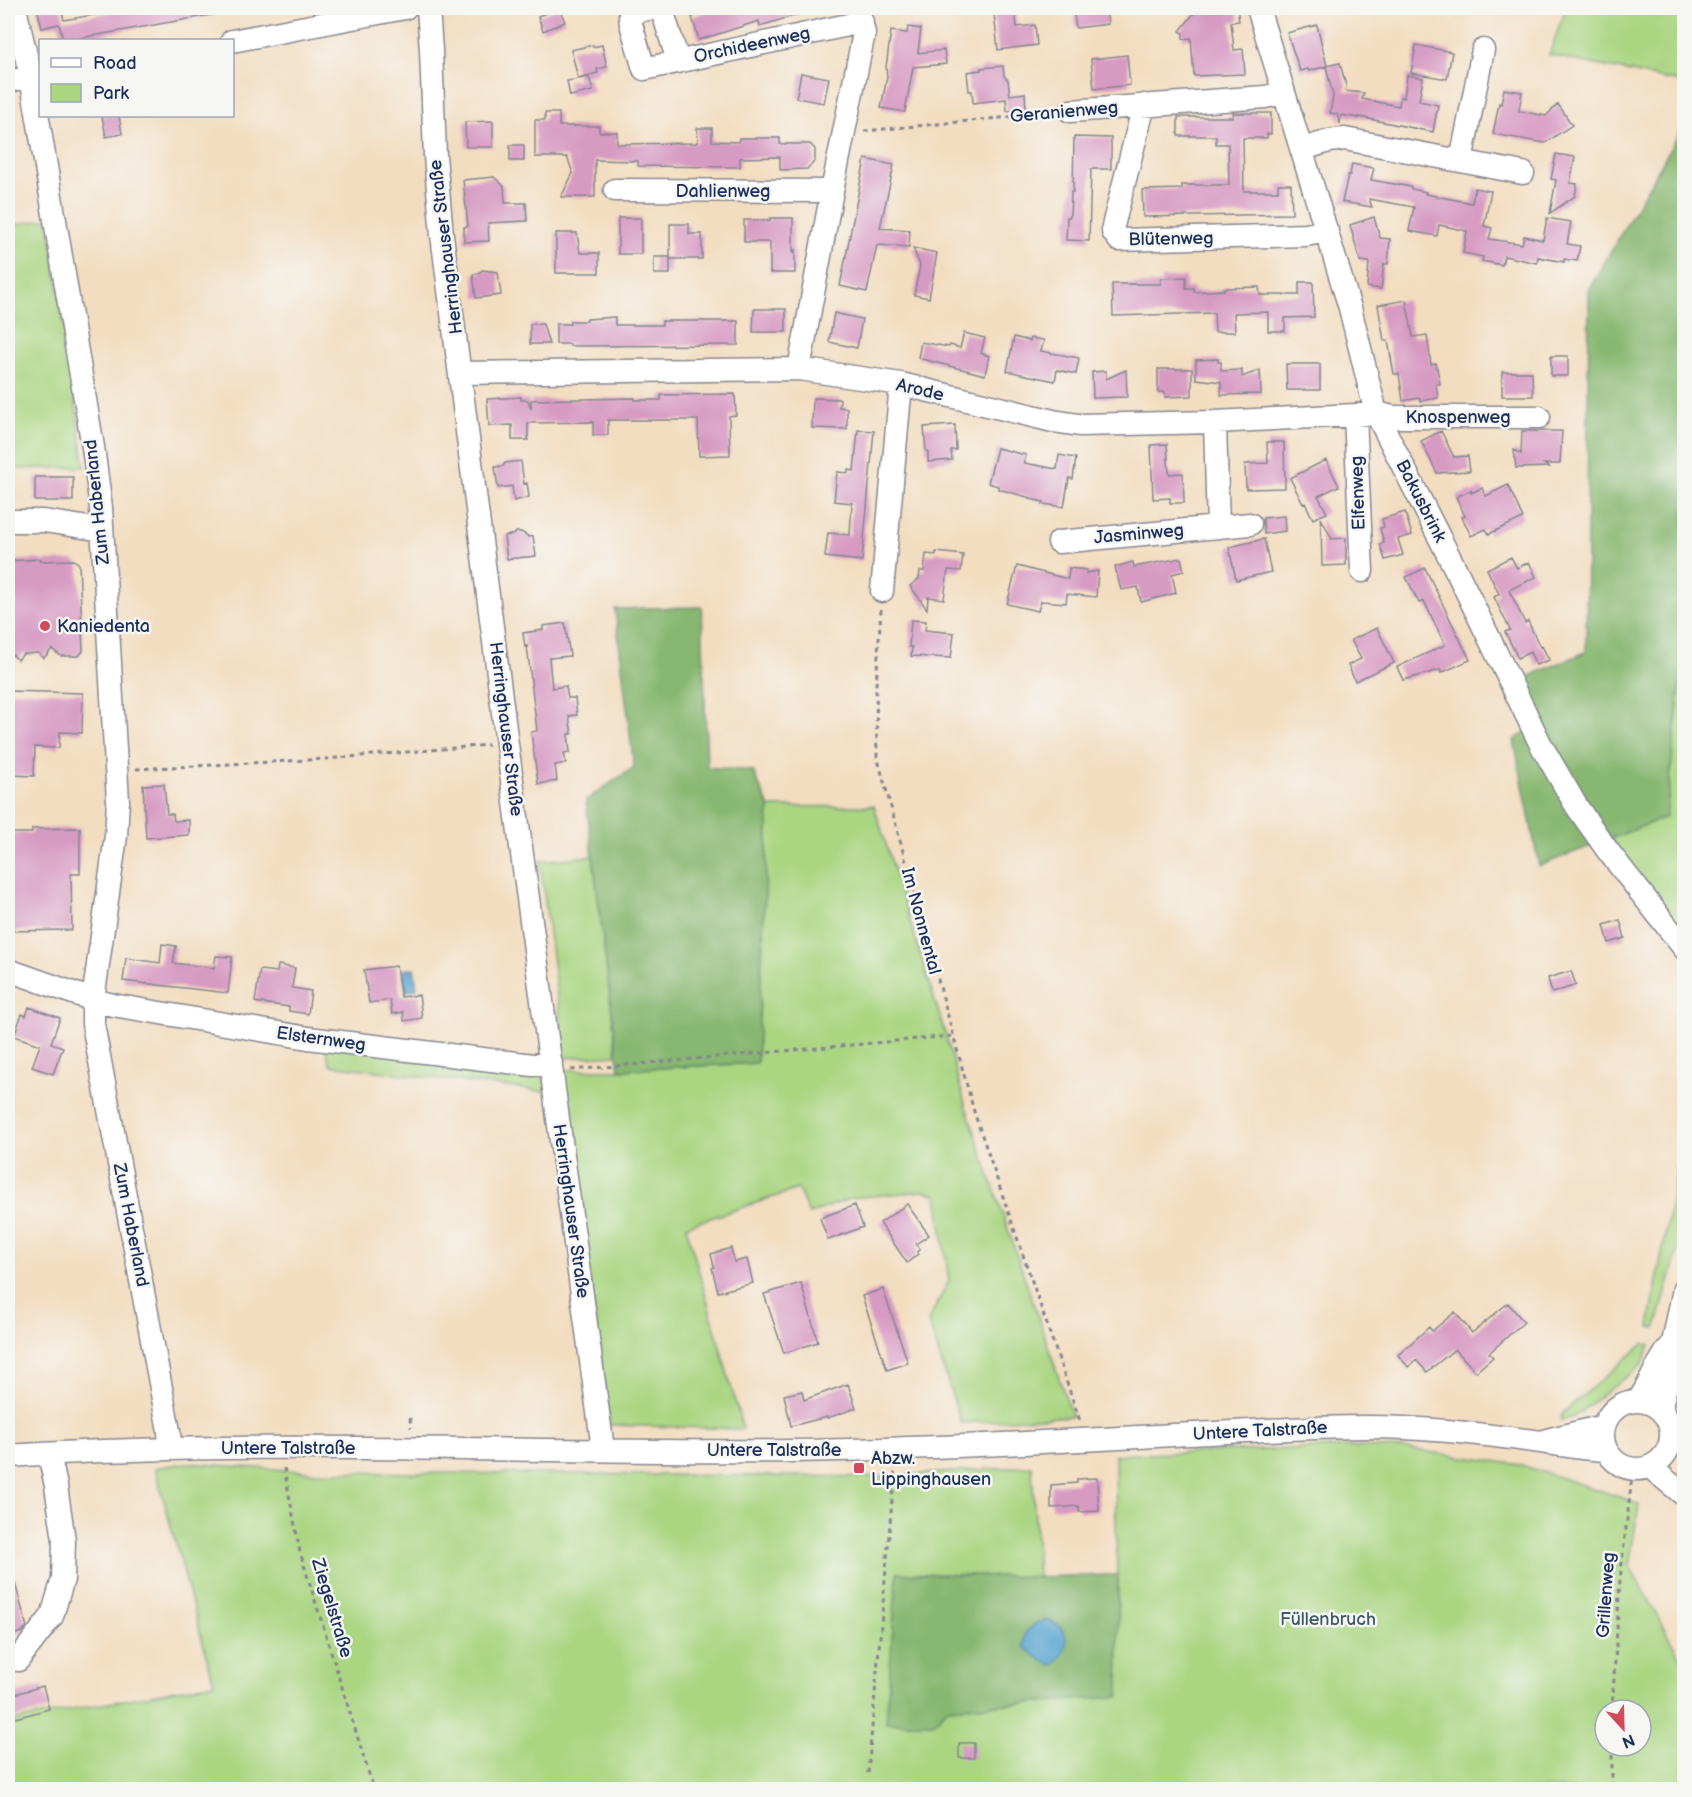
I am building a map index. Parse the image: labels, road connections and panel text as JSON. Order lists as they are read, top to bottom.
{
  "streets": {
    "street": [
      "Orchideenweg",
      "Geranienweg",
      "Dahlienweg",
      "Blütenweg",
      "Herringhauser Straße",
      "Arode",
      "Knospenweg",
      "Elfenweg",
      "Bakusbrink",
      "Zum Haberland",
      "Jasminweg",
      "Elsternweg",
      "Untere Talstraße"
    ],
    "path": ["Im Nonnental", "Grillenweg", "Ziegelstraße"]
  },
  "crossings": [
    ["Geranienweg", "Blütenweg"],
    ["Geranienweg", "Bakusbrink"],
    ["Blütenweg", "Bakusbrink"],
    ["Herringhauser Straße", "Arode"],
    ["Herringhauser Straße", "Elsternweg"],
    ["Herringhauser Straße", "Untere Talstraße"],
    ["Arode", "Knospenweg"],
    ["Arode", "Elfenweg"],
    ["Arode", "Bakusbrink"],
    ["Knospenweg", "Elfenweg"],
    ["Knospenweg", "Bakusbrink"],
    ["Elfenweg", "Bakusbrink"],
    ["Zum Haberland", "Elsternweg"],
    ["Zum Haberland", "Untere Talstraße"],
    ["Im Nonnental", "Untere Talstraße"],
    ["Untere Talstraße", "Ziegelstraße"]
  ],
  "parks": ["Füllenbruch"],
  "places": {
    "other": ["Kaniedenta"],
    "transit": ["Abzw. Lippinghausen"]
  },
  "legend": ["Road", "Park"],
  "north": "bottom"
}
